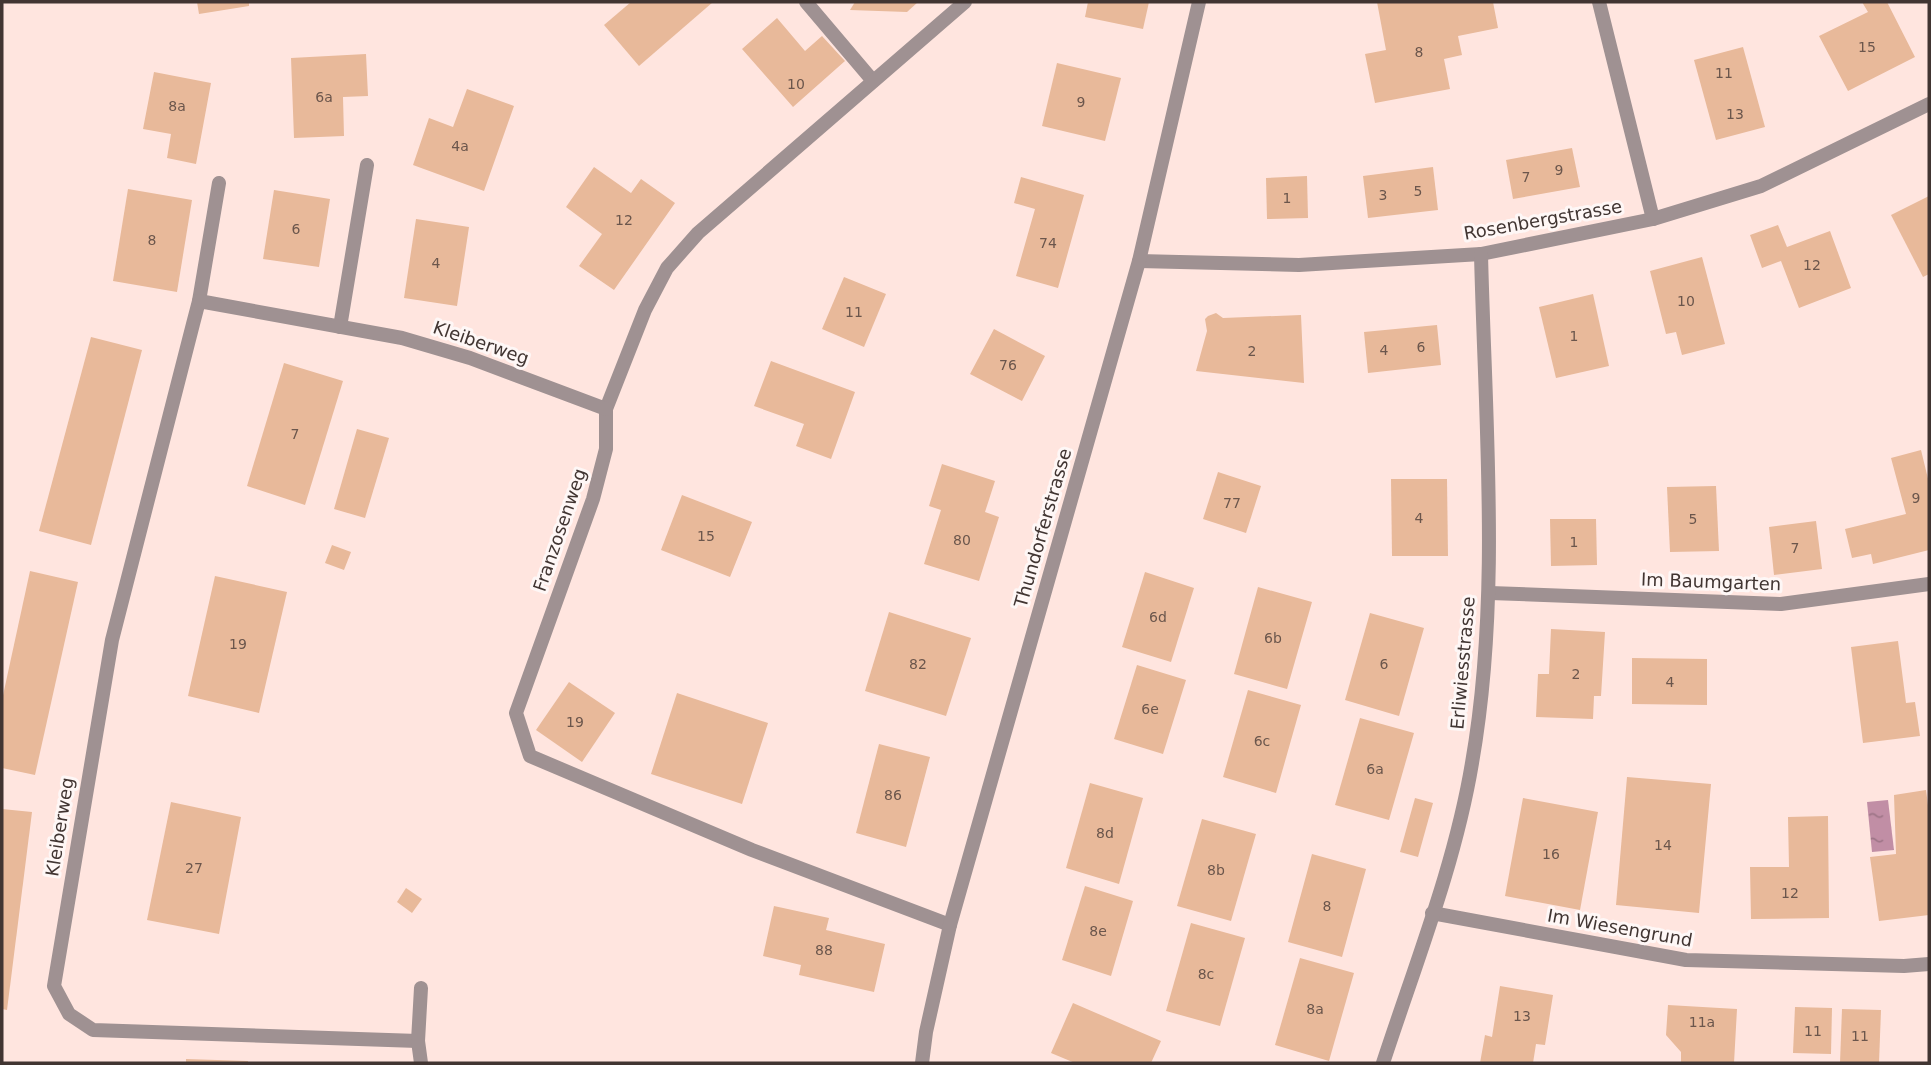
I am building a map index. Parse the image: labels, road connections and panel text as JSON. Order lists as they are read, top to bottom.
{
  "streets": {
    "street": [
      "Rosenbergstrasse",
      "Kleiberweg",
      "Thundorferstrasse",
      "Franzosenweg",
      "Im Baumgarten",
      "Erliwiesstrasse",
      "Im Wiesengrund"
    ]
  },
  "crossings": [
    ["Rosenbergstrasse", "Thundorferstrasse"],
    ["Rosenbergstrasse", "Erliwiesstrasse"],
    ["Kleiberweg", "Franzosenweg"],
    ["Thundorferstrasse", "Franzosenweg"],
    ["Im Baumgarten", "Erliwiesstrasse"],
    ["Erliwiesstrasse", "Im Wiesengrund"]
  ],
  "house_numbers": [
    "15",
    "8",
    "11",
    "10",
    "6a",
    "9",
    "8a",
    "13",
    "4a",
    "9",
    "7",
    "5",
    "3",
    "1",
    "12",
    "6",
    "8",
    "74",
    "4",
    "12",
    "10",
    "11",
    "1",
    "6",
    "4",
    "2",
    "76",
    "7",
    "9",
    "77",
    "4",
    "5",
    "15",
    "80",
    "1",
    "7",
    "6d",
    "6b",
    "19",
    "82",
    "6",
    "2",
    "4",
    "6e",
    "19",
    "6c",
    "6a",
    "86",
    "8d",
    "14",
    "16",
    "27",
    "8b",
    "12",
    "8",
    "8e",
    "88",
    "8c",
    "8a",
    "13",
    "11a",
    "11",
    "11"
  ]
}
